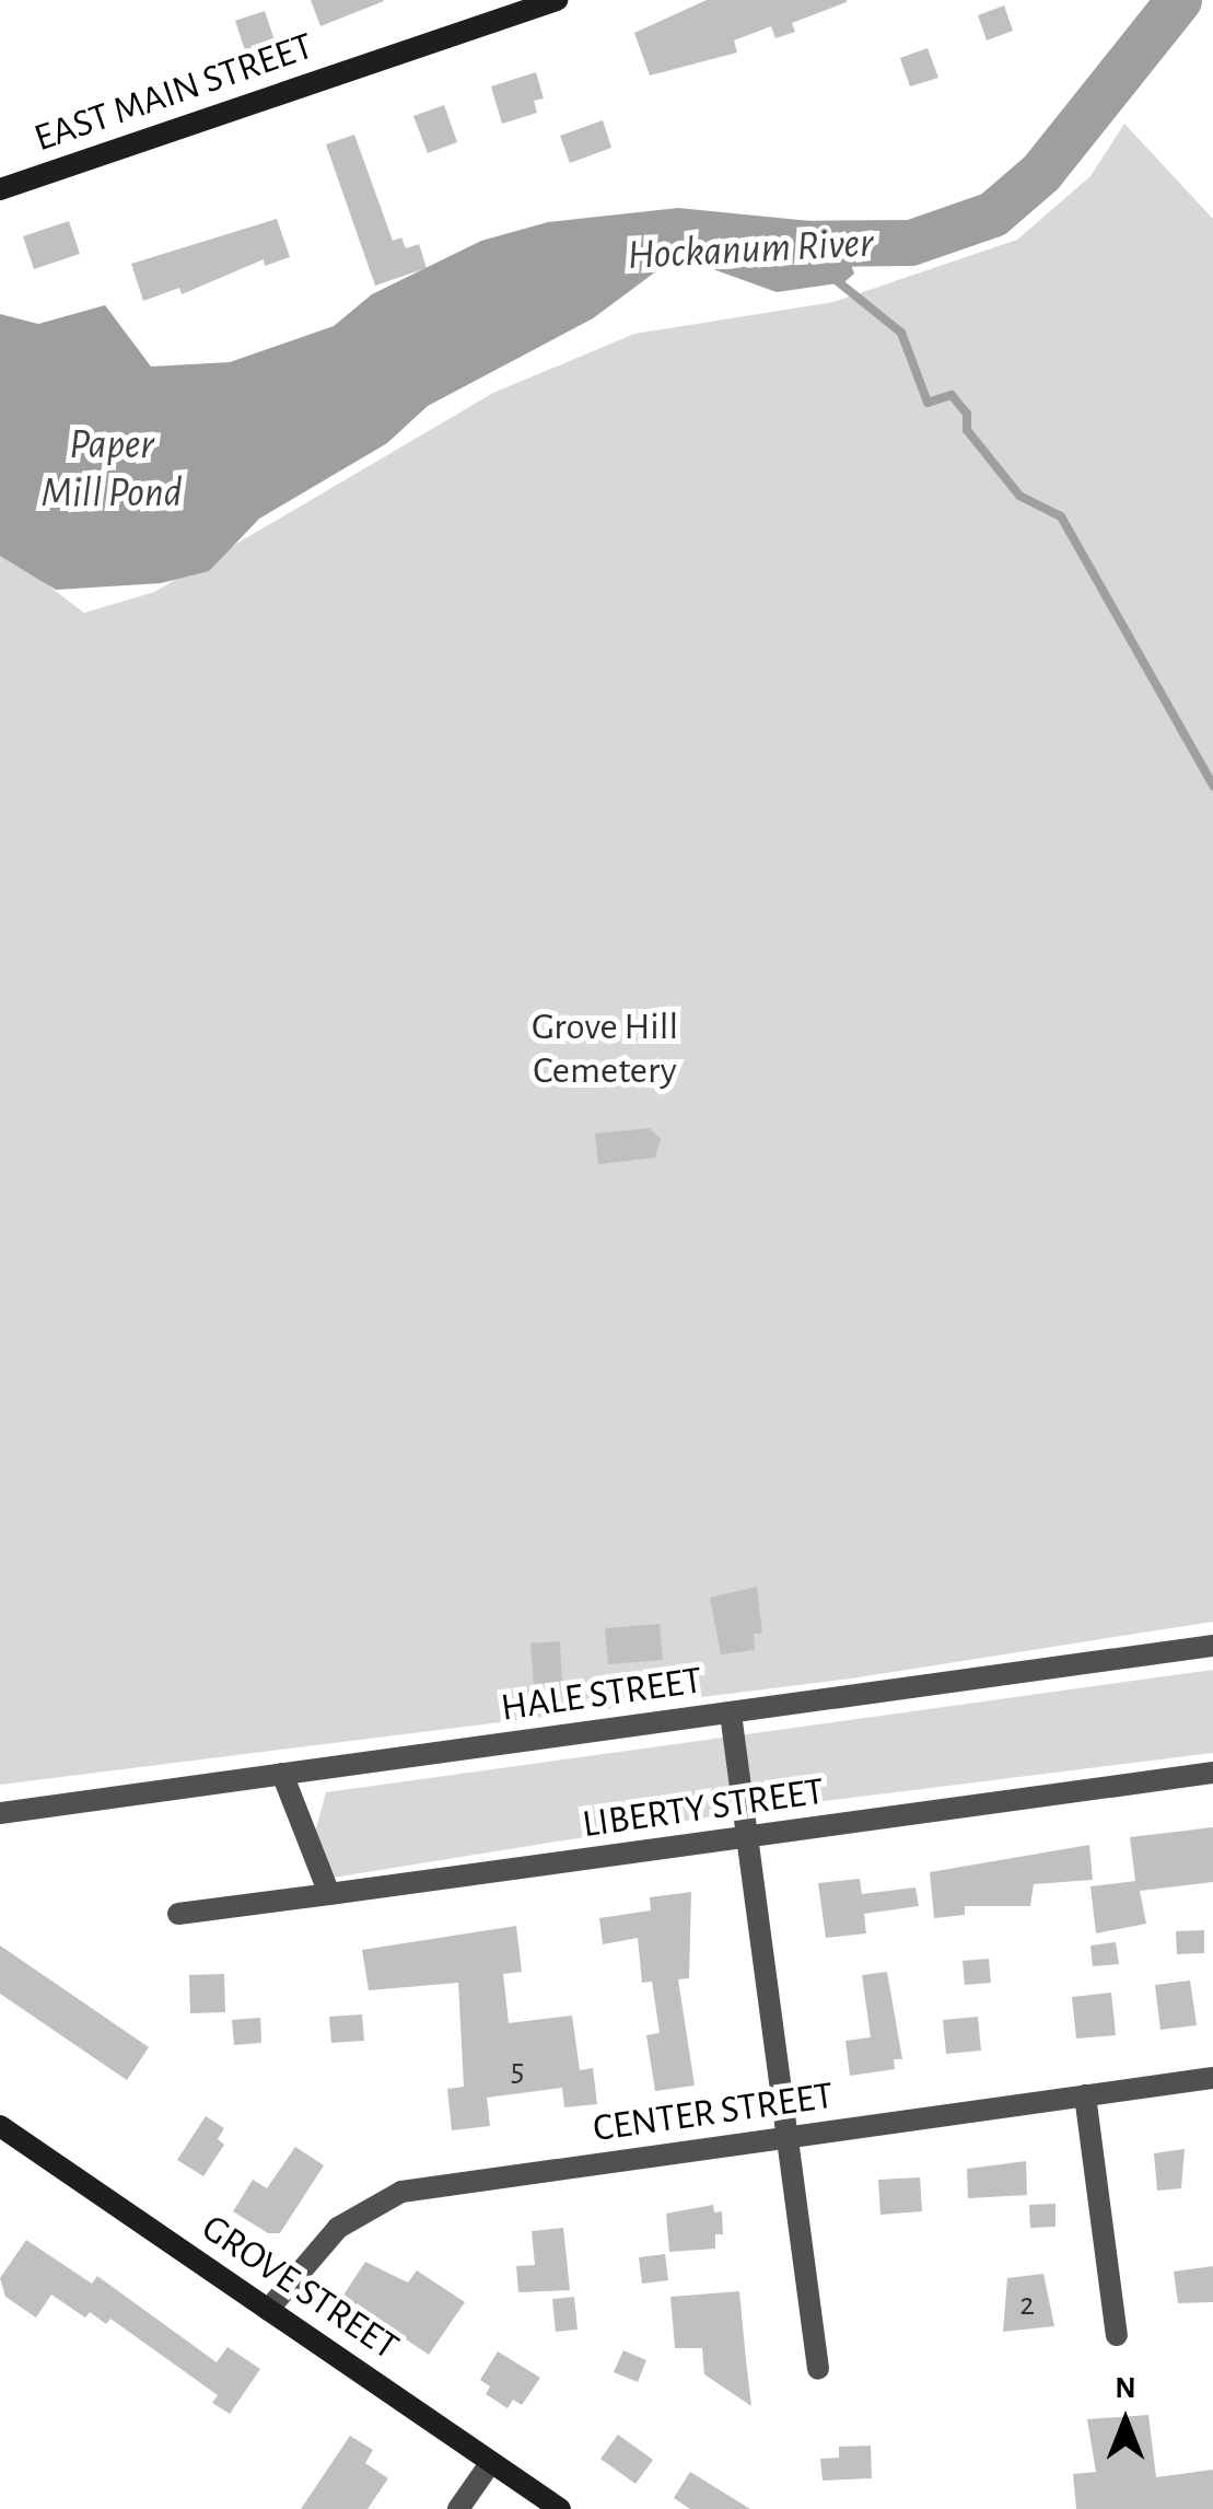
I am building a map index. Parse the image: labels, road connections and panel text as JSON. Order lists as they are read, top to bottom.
{
  "streets": {
    "main road": ["EAST MAIN STREET", "GROVE STREET"],
    "street": ["HALE STREET", "LIBERTY STREET", "CENTER STREET"]
  },
  "crossings": [
    ["CENTER STREET", "GROVE STREET"]
  ],
  "water": ["Hockanum River", "Paper Mill Pond"],
  "parks": ["Grove Hill Cemetery"],
  "house_numbers": ["5", "2"],
  "north": "top"
}
